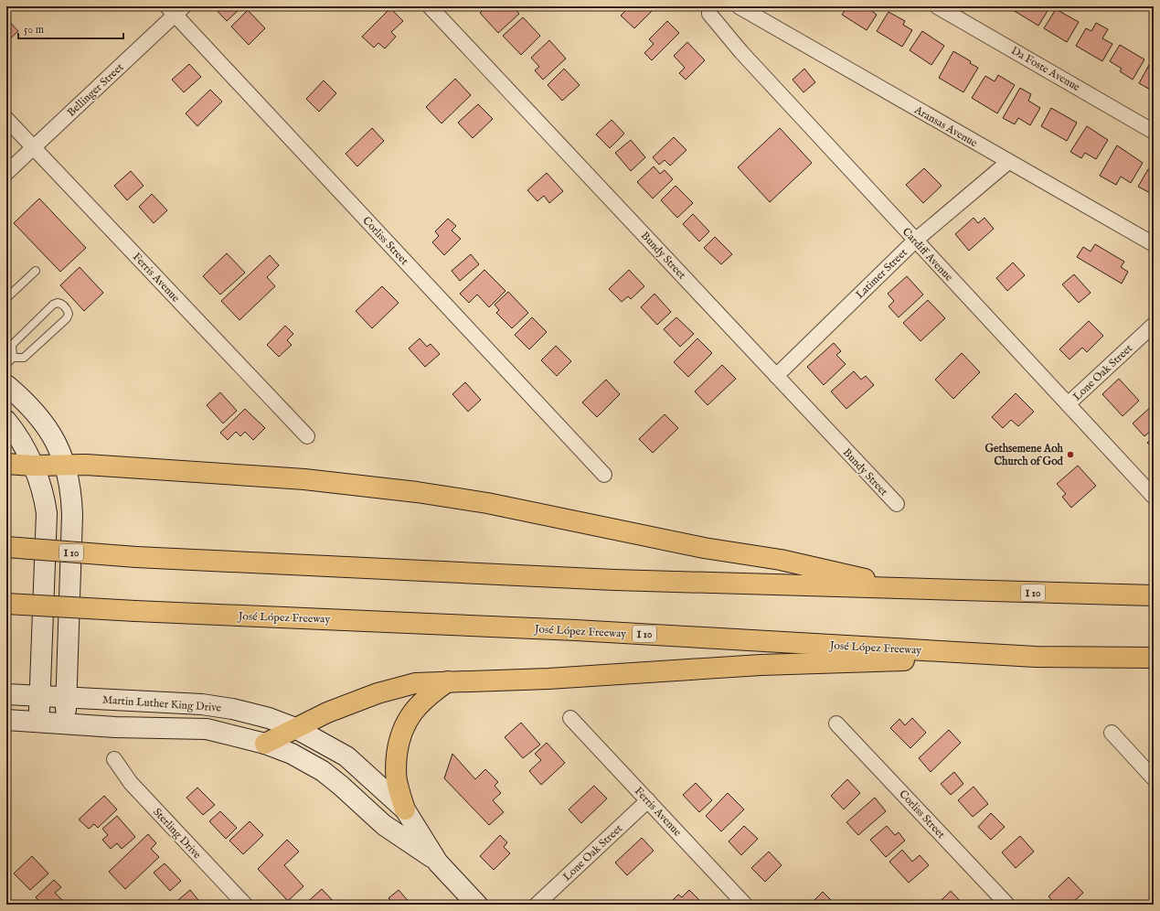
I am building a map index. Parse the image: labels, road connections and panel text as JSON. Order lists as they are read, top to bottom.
{
  "streets": {
    "highway": ["I 10", "José López Freeway"],
    "main road": ["Martin Luther King Drive"],
    "street": [
      "Da Foste Avenue",
      "Bellinger Street",
      "Aransas Avenue",
      "Corliss Street",
      "Cardiff Avenue",
      "Bundy Street",
      "Latimer Street",
      "Ferris Avenue",
      "Lone Oak Street",
      "Sterling Drive"
    ]
  },
  "crossings": [
    ["Bellinger Street", "Corliss Street"],
    ["Bellinger Street", "Ferris Avenue"],
    ["Aransas Avenue", "Latimer Street"],
    ["Cardiff Avenue", "Latimer Street"],
    ["Cardiff Avenue", "Lone Oak Street"],
    ["Bundy Street", "Latimer Street"],
    ["Ferris Avenue", "Lone Oak Street"]
  ],
  "places": ["Gethsemene Aoh Church of God"],
  "scale_bar": "50 m"
}
